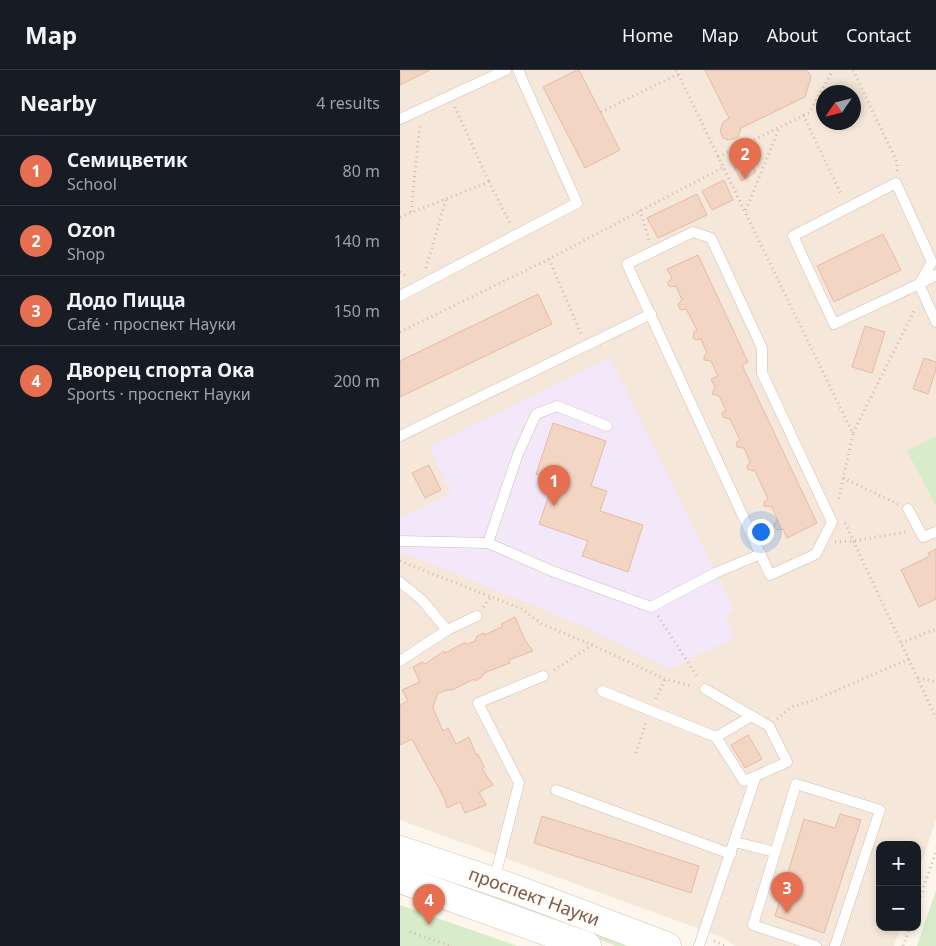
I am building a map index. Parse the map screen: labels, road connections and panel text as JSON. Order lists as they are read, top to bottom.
{
  "streets": {
    "main road": ["проспект Науки"]
  },
  "north": "bottom left",
  "page": {
    "header": "Map",
    "nav": [
      "Home",
      "Map",
      "About",
      "Contact"
    ],
    "heading": ["Nearby", "4 results"],
    "list": [
      {
        "mark": "1",
        "name": "Семицветик",
        "note": "School",
        "value": "80 m"
      },
      {
        "mark": "2",
        "name": "Ozon",
        "note": "Shop",
        "value": "140 m"
      },
      {
        "mark": "3",
        "name": "Додо Пицца",
        "note": "Café · проспект Науки",
        "value": "150 m"
      },
      {
        "mark": "4",
        "name": "Дворец спорта Ока",
        "note": "Sports · проспект Науки",
        "value": "200 m"
      }
    ],
    "pins": [
      "2",
      "1",
      "3",
      "4"
    ],
    "map_buttons": ["+", "−"]
  }
}
